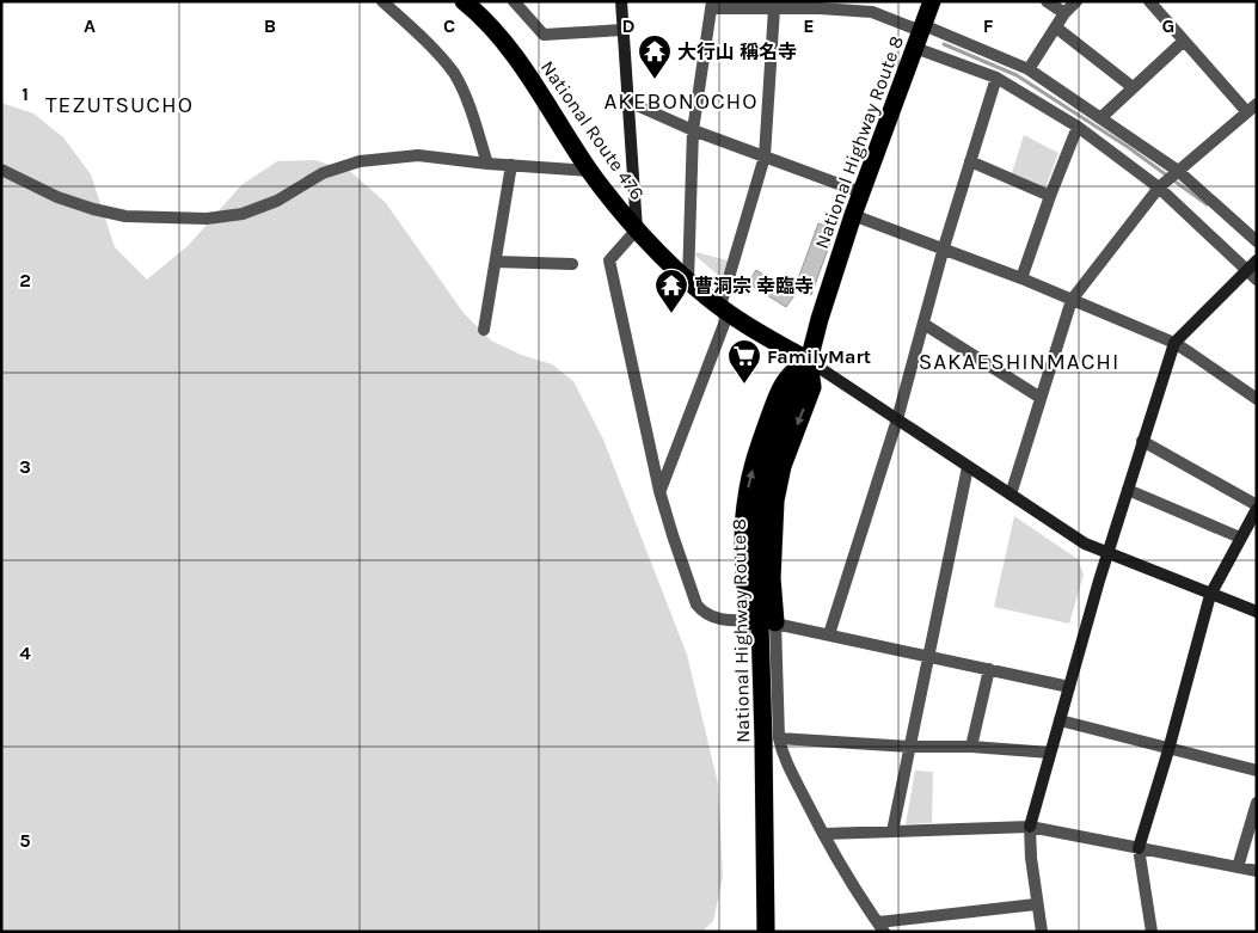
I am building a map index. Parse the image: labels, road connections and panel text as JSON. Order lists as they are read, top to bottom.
{
  "streets": {
    "highway": ["National Route 476", "National Highway Route 8"]
  },
  "crossings": [
    ["National Route 476", "National Highway Route 8"]
  ],
  "districts": ["AKEBONOCHO", "TEZUTSUCHO", "SAKAESHINMACHI"],
  "places": {
    "temple": ["大行山 稱名寺", "曹洞宗 幸臨寺"],
    "supermarket": ["FamilyMart"]
  },
  "grid": {
    "columns": [
      "A",
      "B",
      "C",
      "D",
      "E",
      "F",
      "G"
    ],
    "rows": [
      "1",
      "2",
      "3",
      "4",
      "5"
    ]
  }
}
